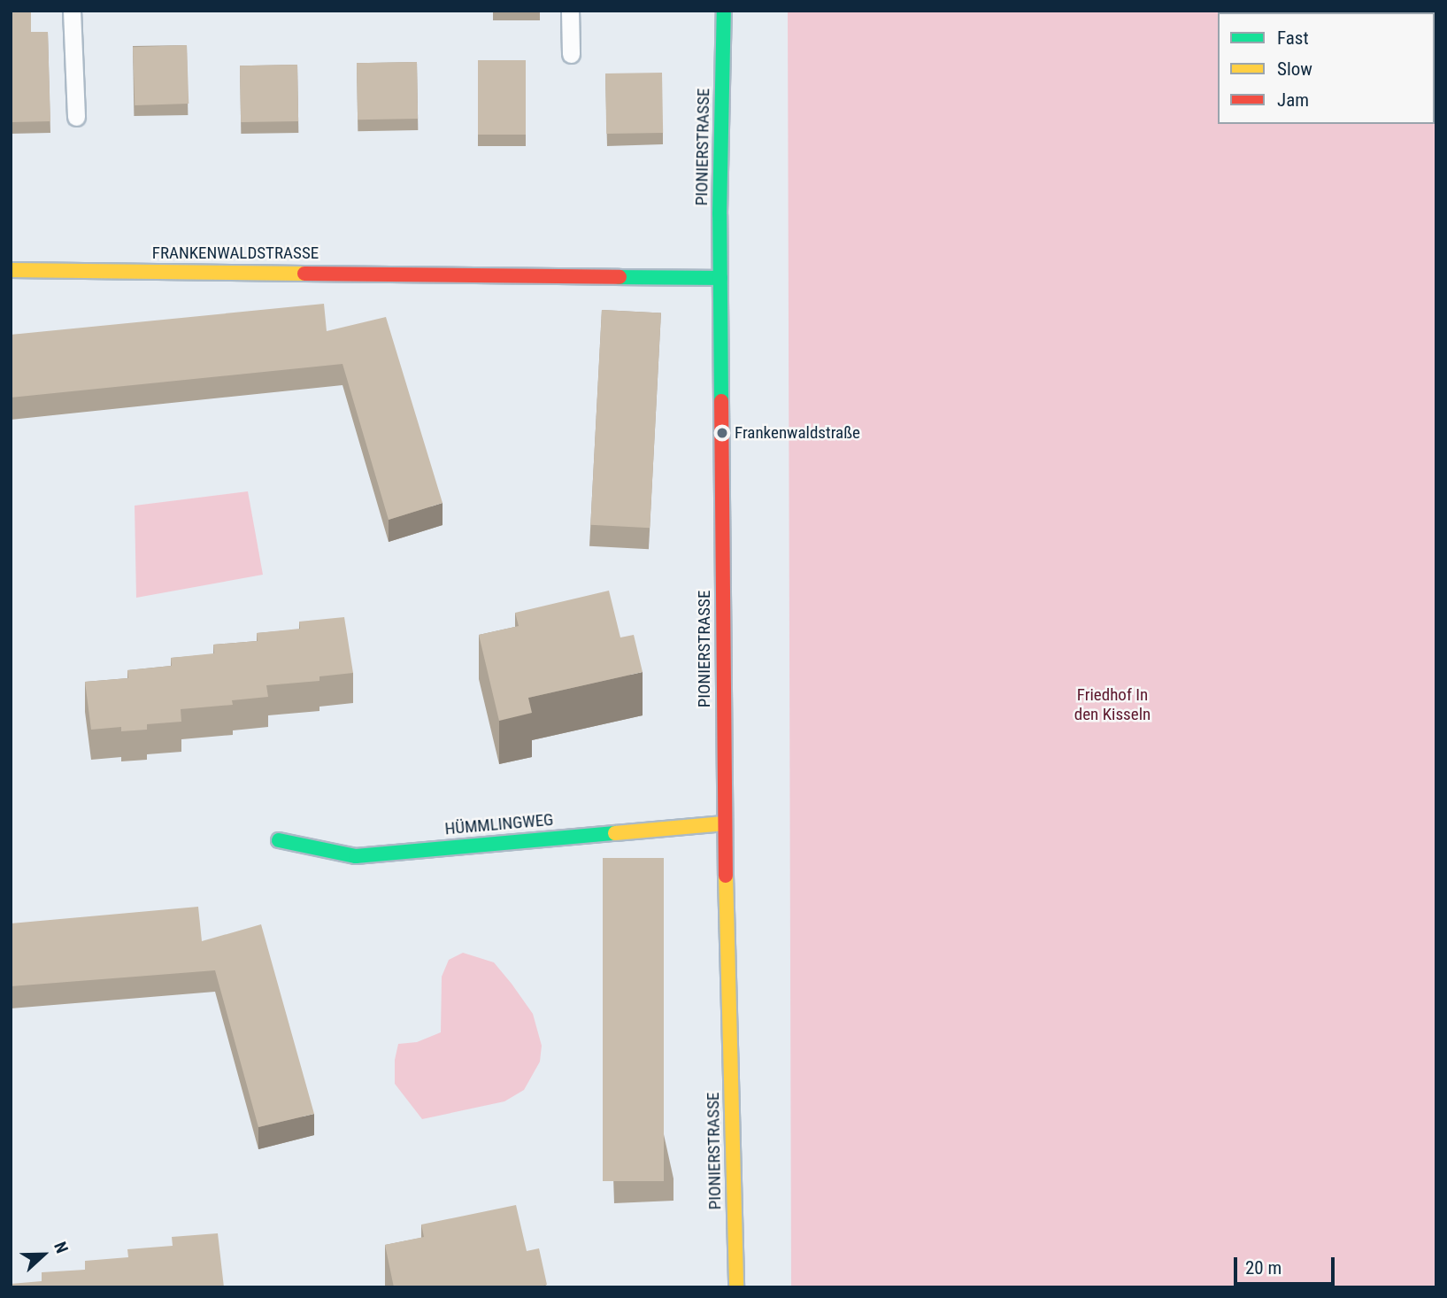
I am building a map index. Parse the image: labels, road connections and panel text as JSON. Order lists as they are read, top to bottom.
{
  "streets": {
    "street": ["PIONIERSTRASSE", "FRANKENWALDSTRASSE", "HÜMMLINGWEG"]
  },
  "crossings": [
    ["PIONIERSTRASSE", "FRANKENWALDSTRASSE"],
    ["PIONIERSTRASSE", "HÜMMLINGWEG"]
  ],
  "parks": ["Friedhof In den Kisseln"],
  "places": ["Frankenwaldstraße"],
  "legend": ["Fast", "Slow", "Jam"],
  "scale_bar": "20 m",
  "north": "right"
}
